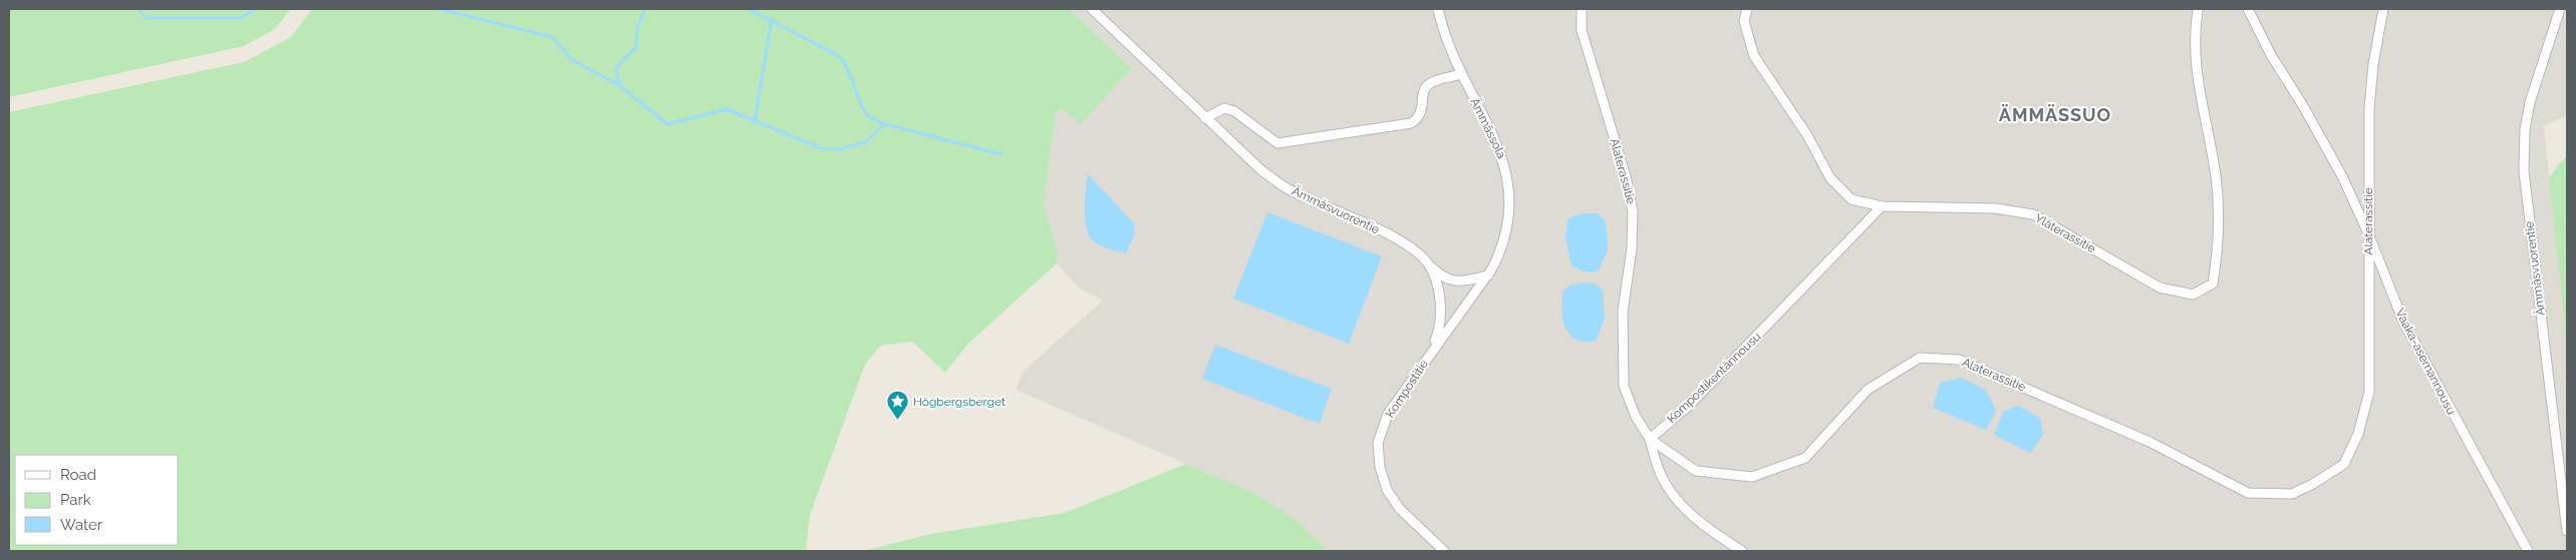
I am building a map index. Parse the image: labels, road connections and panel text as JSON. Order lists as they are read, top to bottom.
{
  "streets": {
    "street": [
      "Ämmässola",
      "Alaterassitie",
      "Ämmäsvuorentie",
      "Yläterassitie",
      "Vaaka-asemannousu",
      "Kompostikentännousu",
      "Kompostitie"
    ]
  },
  "crossings": [
    ["Ämmässola", "Ämmäsvuorentie"],
    ["Ämmässola", "Kompostitie"],
    ["Alaterassitie", "Vaaka-asemannousu"],
    ["Alaterassitie", "Kompostikentännousu"],
    ["Yläterassitie", "Kompostikentännousu"]
  ],
  "districts": ["ÄMMÄSSUO"],
  "places": {
    "place": ["Högbergsberget"]
  },
  "legend": ["Road", "Park", "Water"]
}
